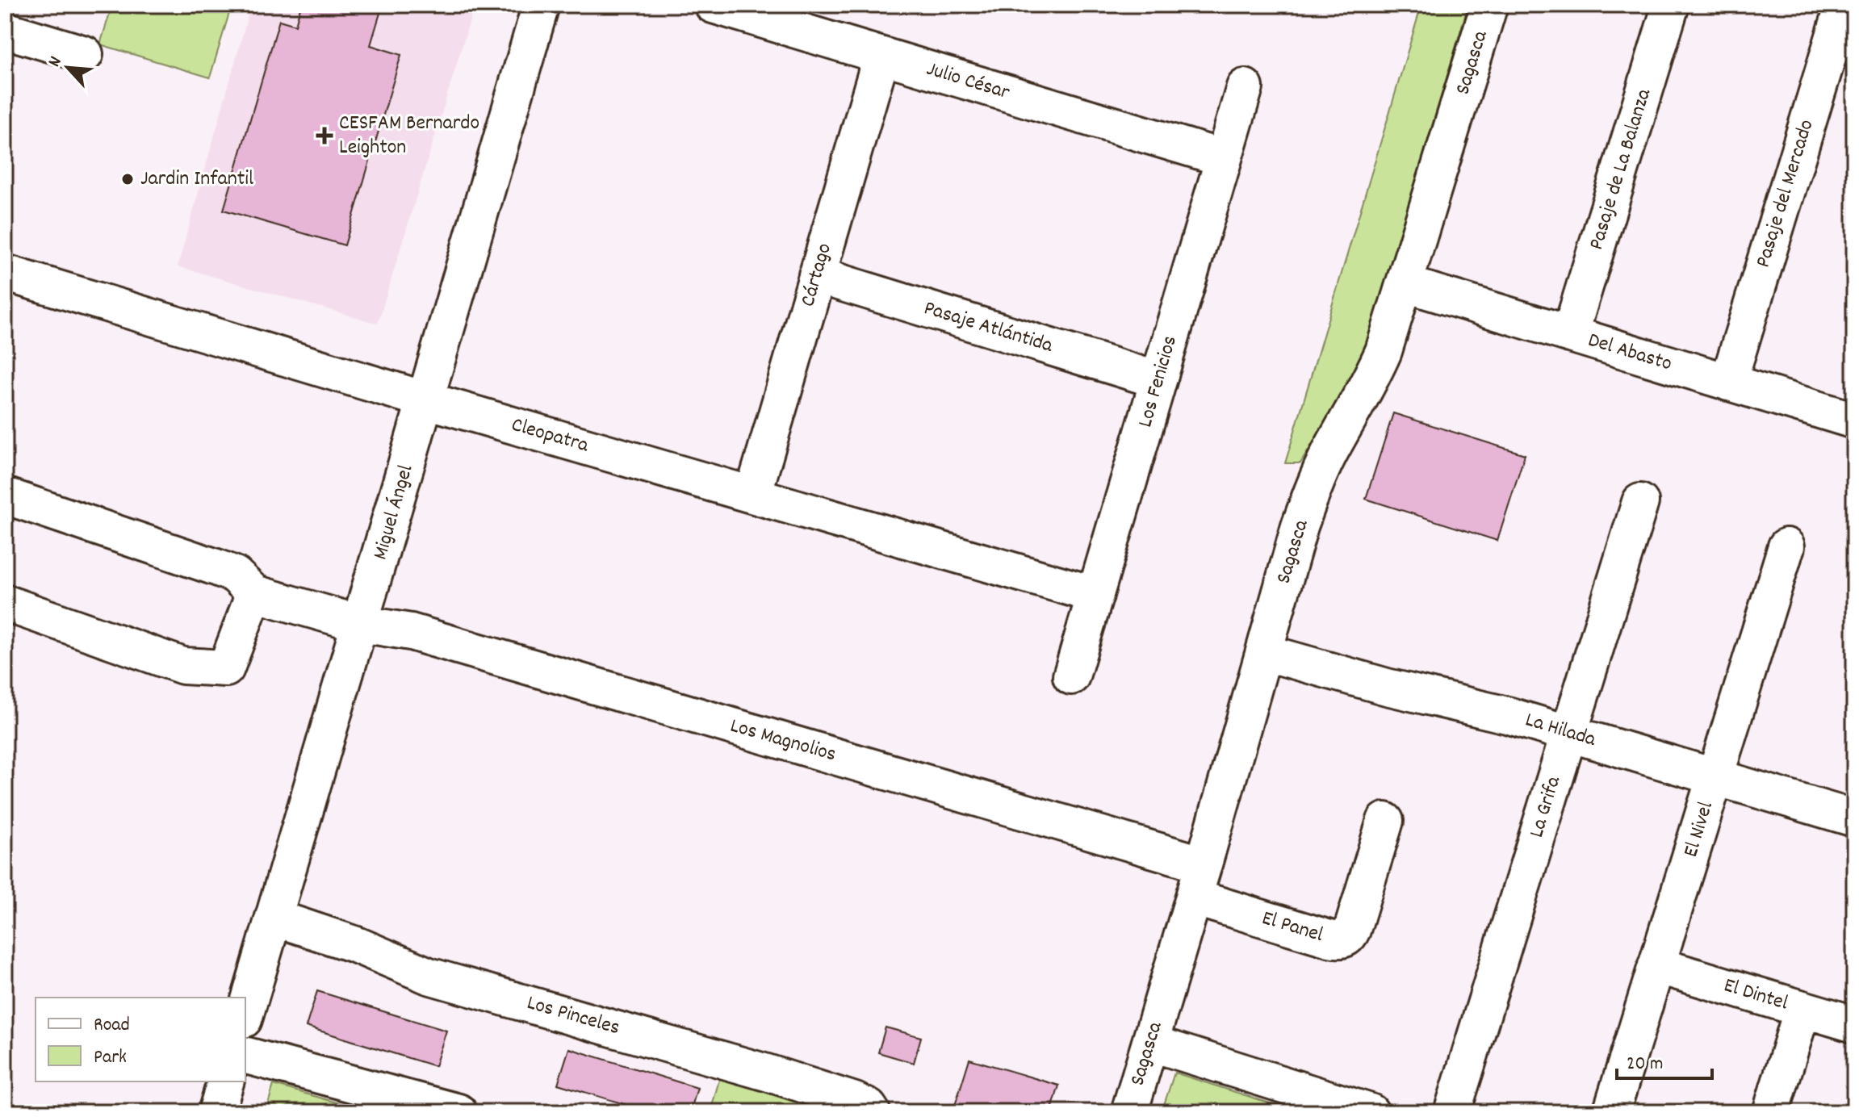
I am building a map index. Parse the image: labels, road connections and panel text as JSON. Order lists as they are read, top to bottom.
{
  "streets": {
    "street": [
      "Sagasca",
      "Julio César",
      "Pasaje de La Balanza",
      "Pasaje del Mercado",
      "Cártago",
      "Pasaje Atlántida",
      "Del Abasto",
      "Los Fenicios",
      "Cleopatra",
      "Miguel Ángel",
      "La Hilada",
      "Los Magnolios",
      "La Grifa",
      "El Nivel",
      "El Panel",
      "El Dintel",
      "Los Pinceles"
    ]
  },
  "crossings": [
    ["Sagasca", "Del Abasto"],
    ["Sagasca", "La Hilada"],
    ["Sagasca", "Los Magnolios"],
    ["Sagasca", "El Panel"],
    ["Julio César", "Cártago"],
    ["Julio César", "Los Fenicios"],
    ["Pasaje de La Balanza", "Del Abasto"],
    ["Pasaje del Mercado", "Del Abasto"],
    ["Cártago", "Pasaje Atlántida"],
    ["Cártago", "Cleopatra"],
    ["Pasaje Atlántida", "Los Fenicios"],
    ["Los Fenicios", "Cleopatra"],
    ["Cleopatra", "Miguel Ángel"],
    ["Miguel Ángel", "Los Magnolios"],
    ["Miguel Ángel", "Los Pinceles"],
    ["La Hilada", "La Grifa"],
    ["La Hilada", "El Nivel"],
    ["El Nivel", "El Dintel"]
  ],
  "places": {
    "health": ["CESFAM Bernardo Leighton"],
    "other": ["Jardin Infantil"]
  },
  "legend": ["Road", "Park"],
  "scale_bar": "20 m",
  "north": "top left"
}
